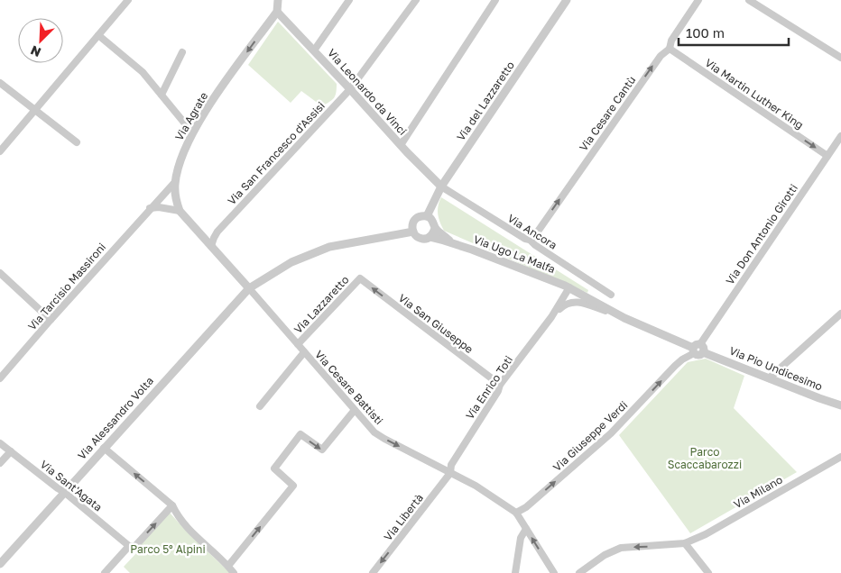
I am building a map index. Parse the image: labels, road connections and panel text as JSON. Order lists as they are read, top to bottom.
{
  "streets": {
    "street": [
      "Via Leonardo da Vinci",
      "Via Martin Luther King",
      "Via del Lazzaretto",
      "Via Cesare Cantù",
      "Via Agrate",
      "Via San Francesco d'Assisi",
      "Via Ancora",
      "Via Don Antonio Girotti",
      "Via Ugo La Malfa",
      "Via Tarcisio Massironi",
      "Via Lazzaretto",
      "Via San Giuseppe",
      "Via Pio Undicesimo",
      "Via Cesare Battisti",
      "Via Enrico Toti",
      "Via Alessandro Volta",
      "Via Giuseppe Verdi",
      "Via Sant'Agata",
      "Via Milano",
      "Via Libertà"
    ]
  },
  "crossings": [
    ["Via Leonardo da Vinci", "Via del Lazzaretto"],
    ["Via Leonardo da Vinci", "Via Agrate"],
    ["Via Leonardo da Vinci", "Via San Francesco d'Assisi"],
    ["Via Leonardo da Vinci", "Via Ancora"],
    ["Via Martin Luther King", "Via Cesare Cantù"],
    ["Via Martin Luther King", "Via Don Antonio Girotti"],
    ["Via del Lazzaretto", "Via Ancora"],
    ["Via del Lazzaretto", "Via Ugo La Malfa"],
    ["Via Cesare Cantù", "Via Ancora"],
    ["Via Agrate", "Via Tarcisio Massironi"],
    ["Via Don Antonio Girotti", "Via Pio Undicesimo"],
    ["Via Don Antonio Girotti", "Via Giuseppe Verdi"],
    ["Via Ugo La Malfa", "Via Pio Undicesimo"],
    ["Via Ugo La Malfa", "Via Cesare Battisti"],
    ["Via Ugo La Malfa", "Via Enrico Toti"],
    ["Via Ugo La Malfa", "Via Alessandro Volta"],
    ["Via Lazzaretto", "Via San Giuseppe"],
    ["Via Lazzaretto", "Via Cesare Battisti"],
    ["Via San Giuseppe", "Via Enrico Toti"],
    ["Via Pio Undicesimo", "Via Enrico Toti"],
    ["Via Pio Undicesimo", "Via Giuseppe Verdi"],
    ["Via Cesare Battisti", "Via Enrico Toti"],
    ["Via Cesare Battisti", "Via Alessandro Volta"],
    ["Via Cesare Battisti", "Via Giuseppe Verdi"],
    ["Via Cesare Battisti", "Via Libertà"],
    ["Via Enrico Toti", "Via Libertà"],
    ["Via Alessandro Volta", "Via Sant'Agata"]
  ],
  "one_way": [
    "Via Martin Luther King",
    "Via Cesare Cantù",
    "Via San Giuseppe",
    "Via Giuseppe Verdi",
    "Via Milano",
    "Via Libertà"
  ],
  "parks": ["Parco Scaccabarozzi", "Parco 5° Alpini"],
  "scale_bar": "100 m",
  "north": "bottom left"
}
